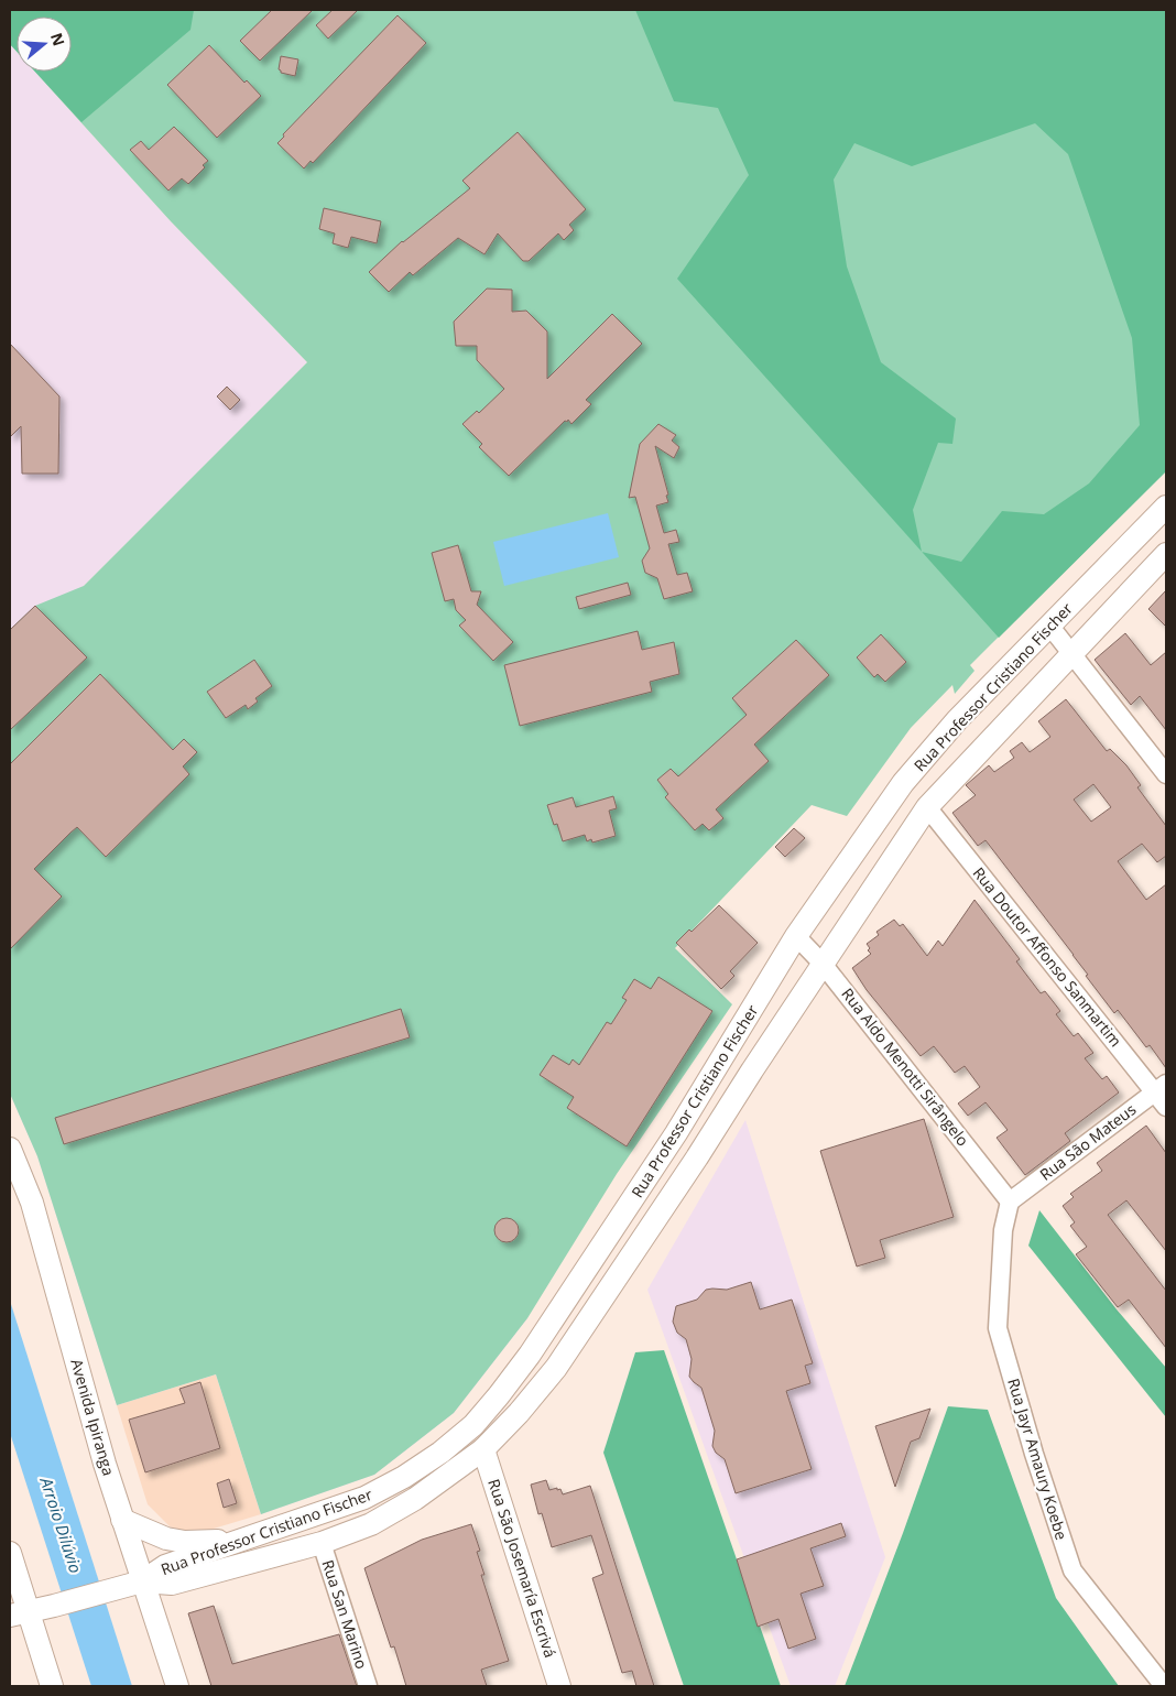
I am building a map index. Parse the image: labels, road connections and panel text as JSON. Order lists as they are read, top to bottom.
{
  "streets": {
    "main road": ["Rua Professor Cristiano Fischer", "Avenida Ipiranga", "Rua São Josemaría Escrivá"],
    "street": [
      "Rua Doutor Affonso Sanmartim",
      "Rua Aldo Menotti Sirângelo",
      "Rua São Mateus",
      "Rua Jayr Amaury Koebe",
      "Rua San Marino"
    ]
  },
  "crossings": [
    ["Rua Professor Cristiano Fischer", "Rua Doutor Affonso Sanmartim"],
    ["Rua Professor Cristiano Fischer", "Rua Aldo Menotti Sirângelo"],
    ["Rua Professor Cristiano Fischer", "Avenida Ipiranga"],
    ["Rua Professor Cristiano Fischer", "Rua São Josemaría Escrivá"],
    ["Rua Professor Cristiano Fischer", "Rua San Marino"],
    ["Rua Doutor Affonso Sanmartim", "Rua São Mateus"],
    ["Rua Aldo Menotti Sirângelo", "Rua São Mateus"],
    ["Rua Aldo Menotti Sirângelo", "Rua Jayr Amaury Koebe"],
    ["Rua São Mateus", "Rua Jayr Amaury Koebe"]
  ],
  "water": ["Arroio Dilúvio"],
  "north": "right"
}
